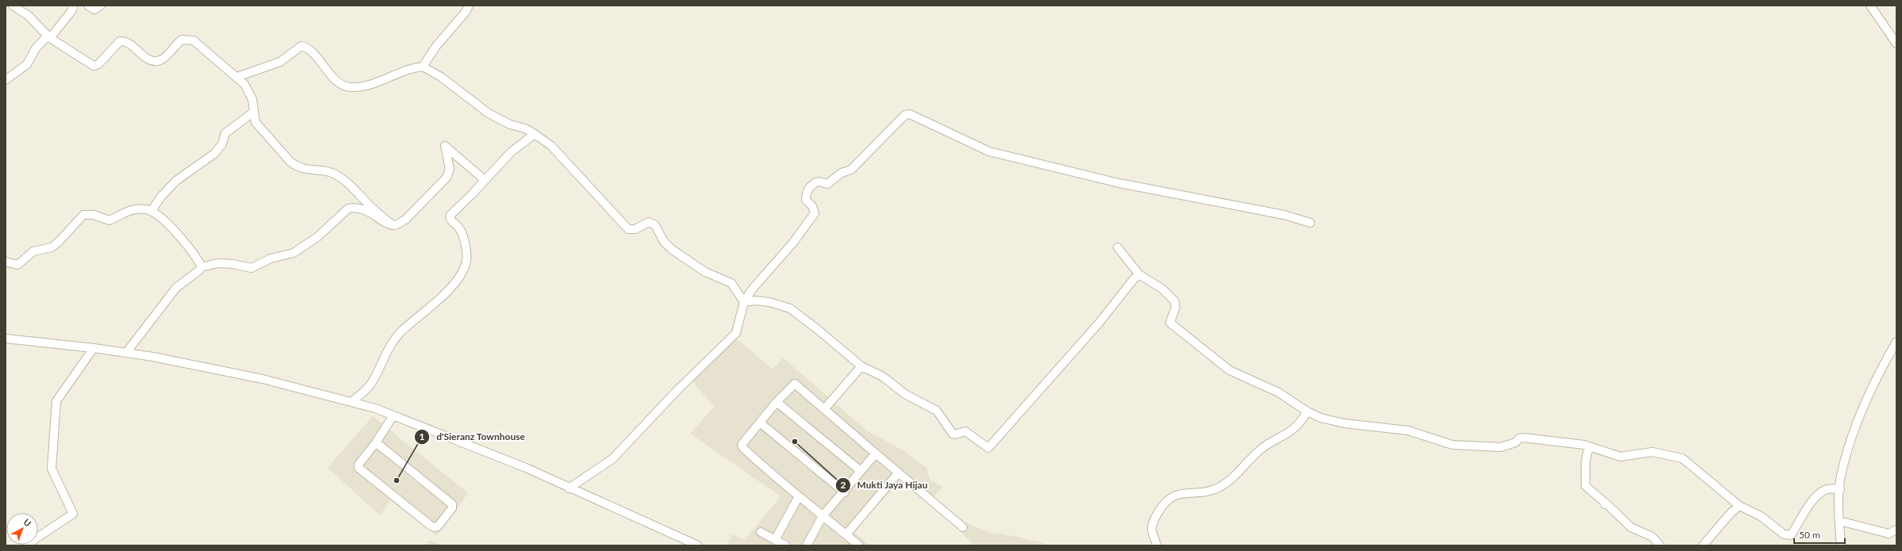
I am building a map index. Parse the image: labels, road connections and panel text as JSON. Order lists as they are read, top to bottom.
{
  "places": ["Mukti Jaya Hijau", "d'Sieranz Townhouse"],
  "scale_bar": "50 m",
  "north": "top right"
}
